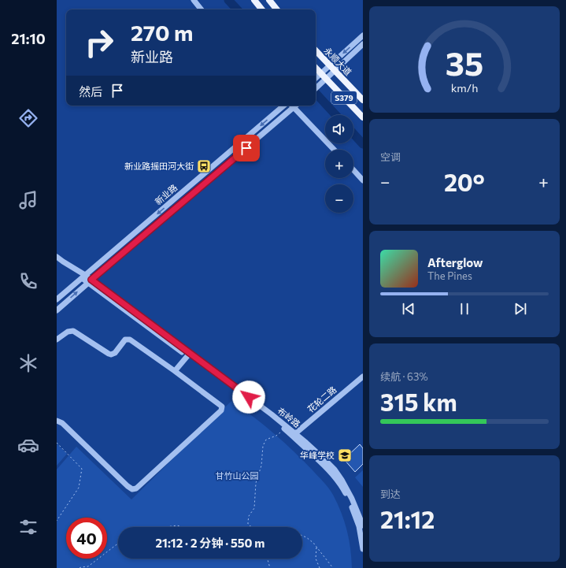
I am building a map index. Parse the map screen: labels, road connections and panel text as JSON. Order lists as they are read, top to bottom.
{
  "streets": {
    "main road": ["永顺大道", "S379"],
    "street": ["新业路", "花轮二路", "布岭路"]
  },
  "crossings": [
    ["新业路", "布岭路"],
    ["花轮二路", "布岭路"]
  ],
  "parks": ["甘竹山公园"],
  "places": {
    "bus stop": ["新业路摇田河大街"],
    "school or university": ["华峰学校"]
  },
  "page": {
    "tabs": "21:10",
    "turn": ["270 m", "新业路"],
    "then": "然后",
    "map_buttons": ["+", "−"],
    "tile": [
      "空调",
      ["续航 · 63%", "315 km"],
      ["到达", "21:12"]
    ],
    "heat": ["−", "20°", "+"],
    "song": ["Afterglow", "The Pines"],
    "limit": "40",
    "trip": "21:12 · 2 分钟 · 550 m",
    "gauge": ["35", "km/h"]
  }
}
